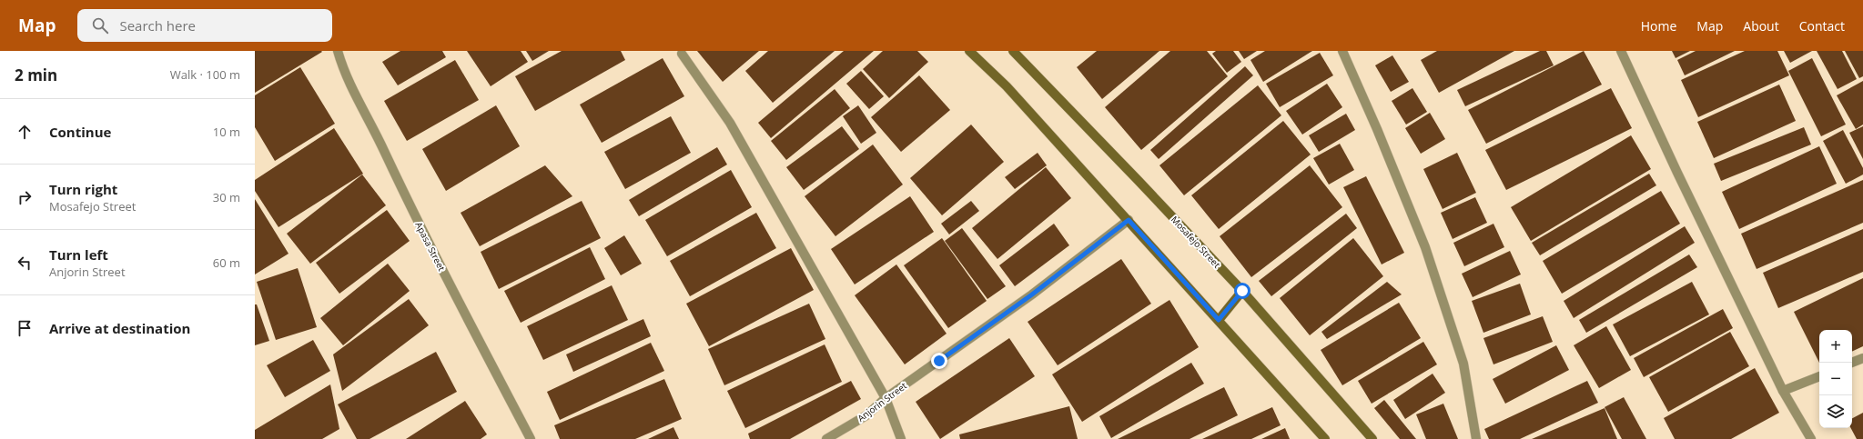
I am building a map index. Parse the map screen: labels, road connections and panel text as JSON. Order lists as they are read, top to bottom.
{
  "streets": {
    "main road": ["Mosafejo Street"],
    "street": ["Apasa Street", "Anjorin Street"]
  },
  "page": {
    "header": "Map",
    "search": "Search here",
    "nav": [
      "Home",
      "Map",
      "About",
      "Contact"
    ],
    "heading": ["2 min", "Walk · 100 m"],
    "list": [
      ["Continue", "10 m"],
      ["Turn right", "Mosafejo Street", "30 m"],
      ["Turn left", "Anjorin Street", "60 m"],
      "Arrive at destination"
    ],
    "map_buttons": ["+", "−"]
  }
}
